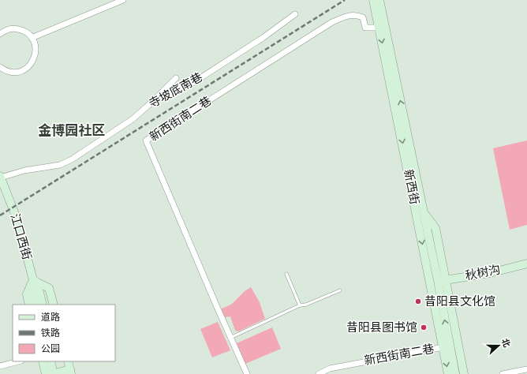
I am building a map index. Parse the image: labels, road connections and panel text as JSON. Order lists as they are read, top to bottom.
{
  "streets": {
    "main road": ["新西街", "江口西街", "秋树沟"],
    "street": ["寺坡底南巷", "新西街南二巷"]
  },
  "crossings": [
    ["寺坡底南巷", "江口西街"],
    ["新西街南二巷", "新西街"],
    ["新西街", "秋树沟"]
  ],
  "districts": ["金博园社区"],
  "places": ["昔阳县文化馆", "昔阳县图书馆"],
  "legend": ["道路", "铁路", "公园"],
  "north": "right"
}
